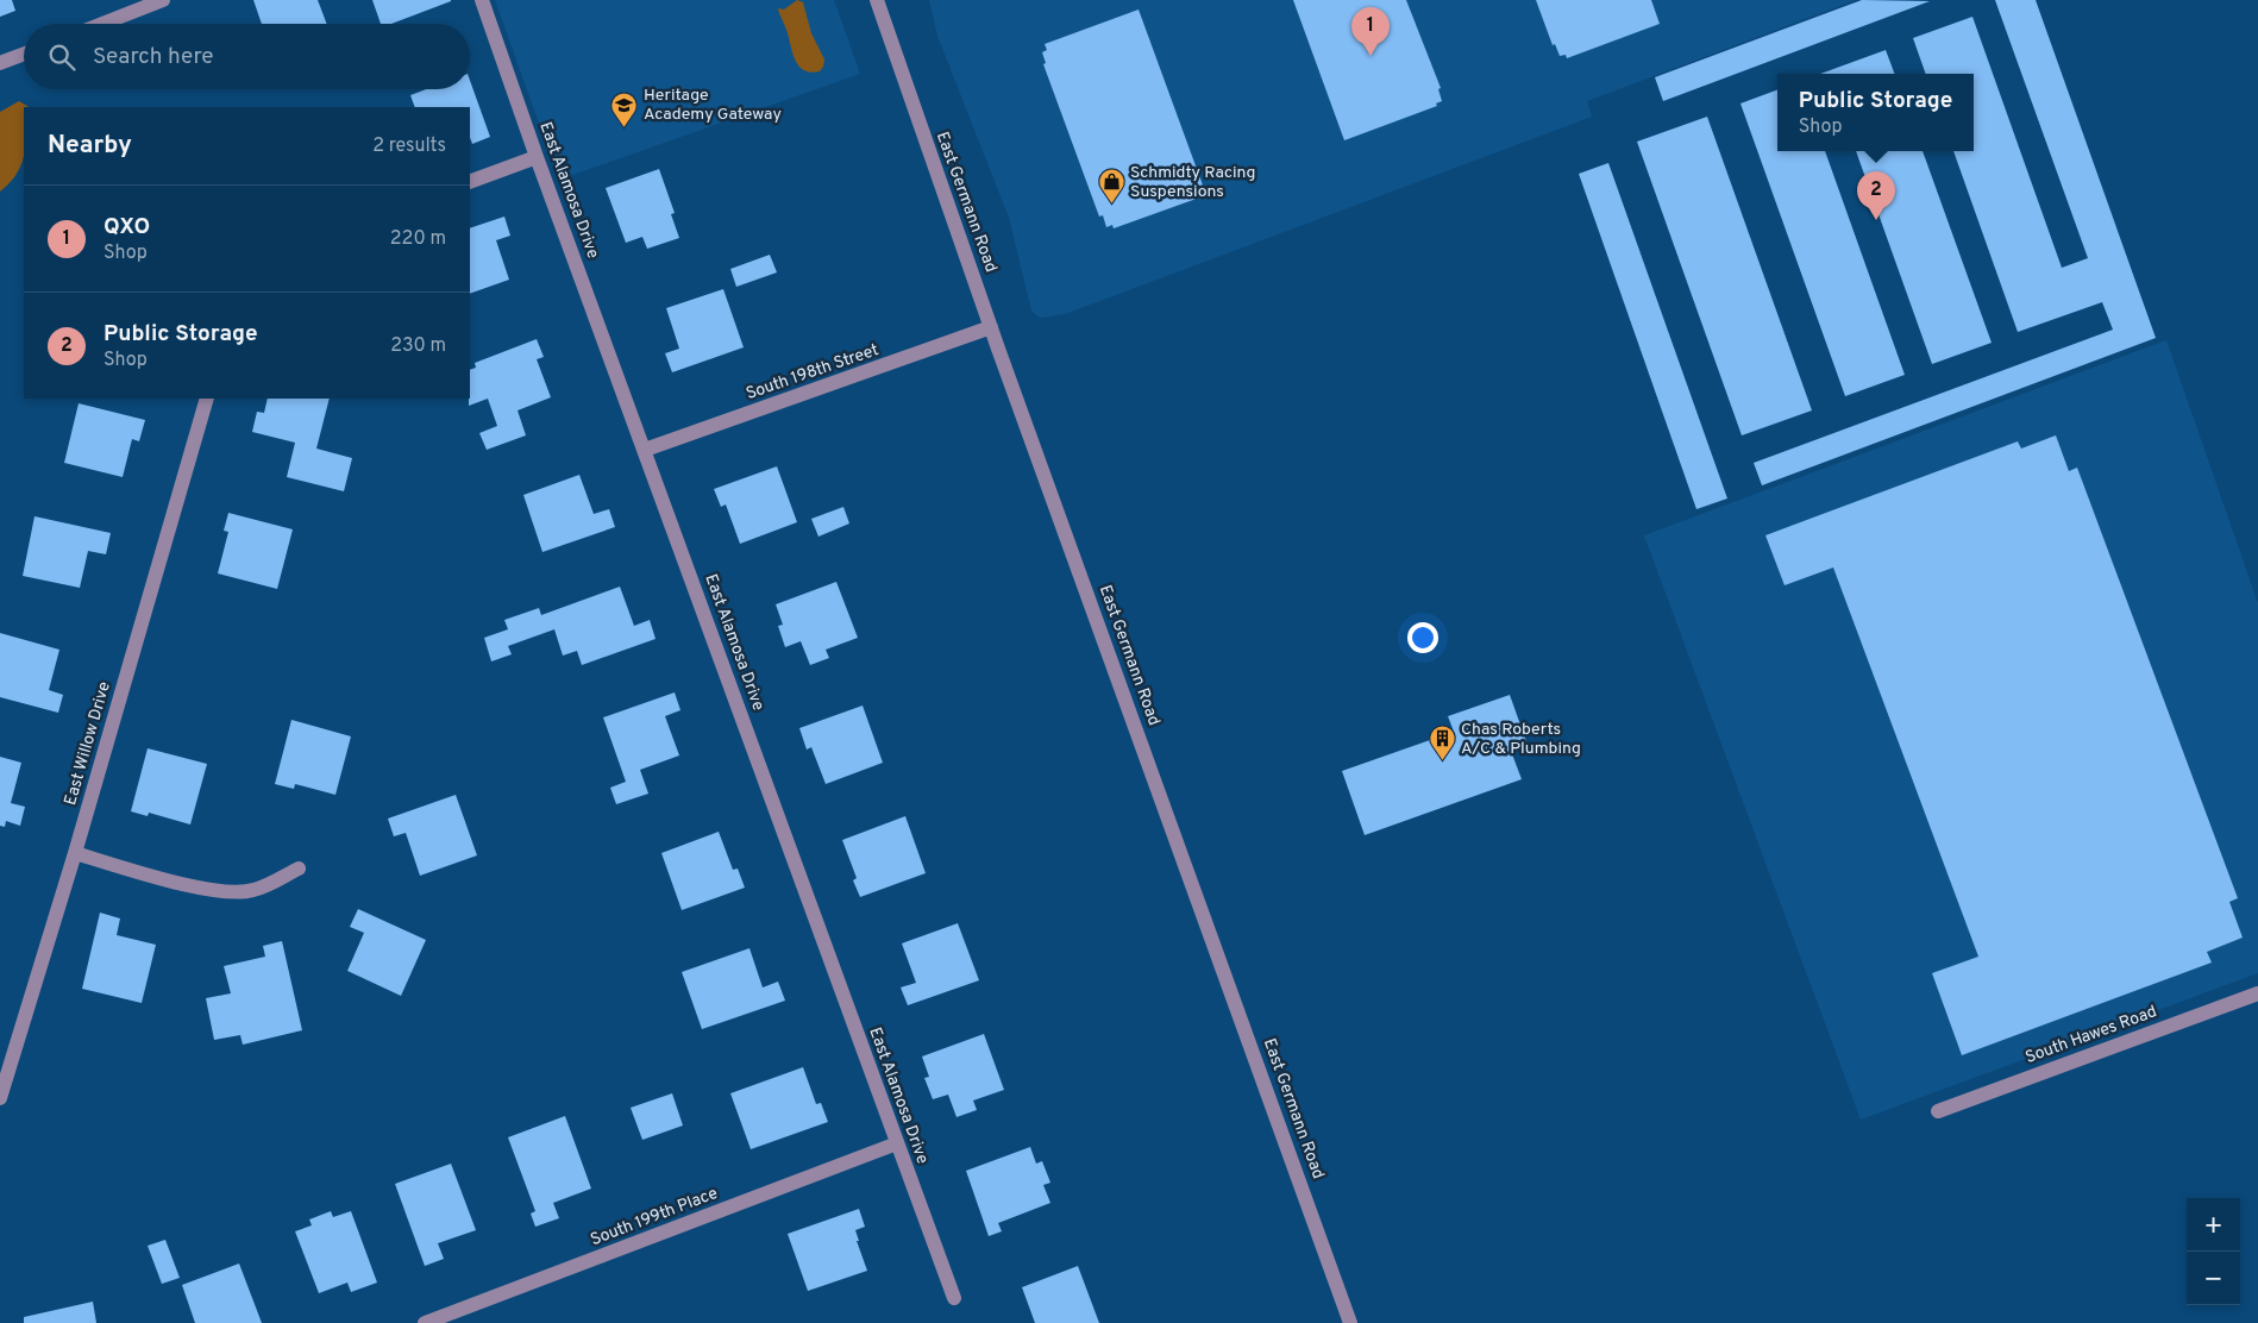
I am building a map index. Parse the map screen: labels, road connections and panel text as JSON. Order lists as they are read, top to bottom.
{
  "streets": {
    "street": [
      "East Alamosa Drive",
      "East Germann Road",
      "South 198th Street",
      "East Willow Drive",
      "South Hawes Road",
      "South 199th Place"
    ]
  },
  "crossings": [
    ["East Alamosa Drive", "South 198th Street"],
    ["East Alamosa Drive", "South 199th Place"],
    ["East Germann Road", "South 198th Street"]
  ],
  "places": {
    "school or university": ["Heritage Academy Gateway"],
    "shop": ["Schmidty Racing Suspensions"],
    "building": ["Chas Roberts A/C & Plumbing"]
  },
  "page": {
    "pins": ["1", "2"],
    "search": "Search here",
    "popup": ["Public Storage", "Shop"],
    "heading": ["Nearby", "2 results"],
    "list": [
      {
        "mark": "1",
        "name": "QXO",
        "note": "Shop",
        "value": "220 m"
      },
      {
        "mark": "2",
        "name": "Public Storage",
        "note": "Shop",
        "value": "230 m"
      }
    ],
    "map_buttons": ["+", "−"]
  }
}
